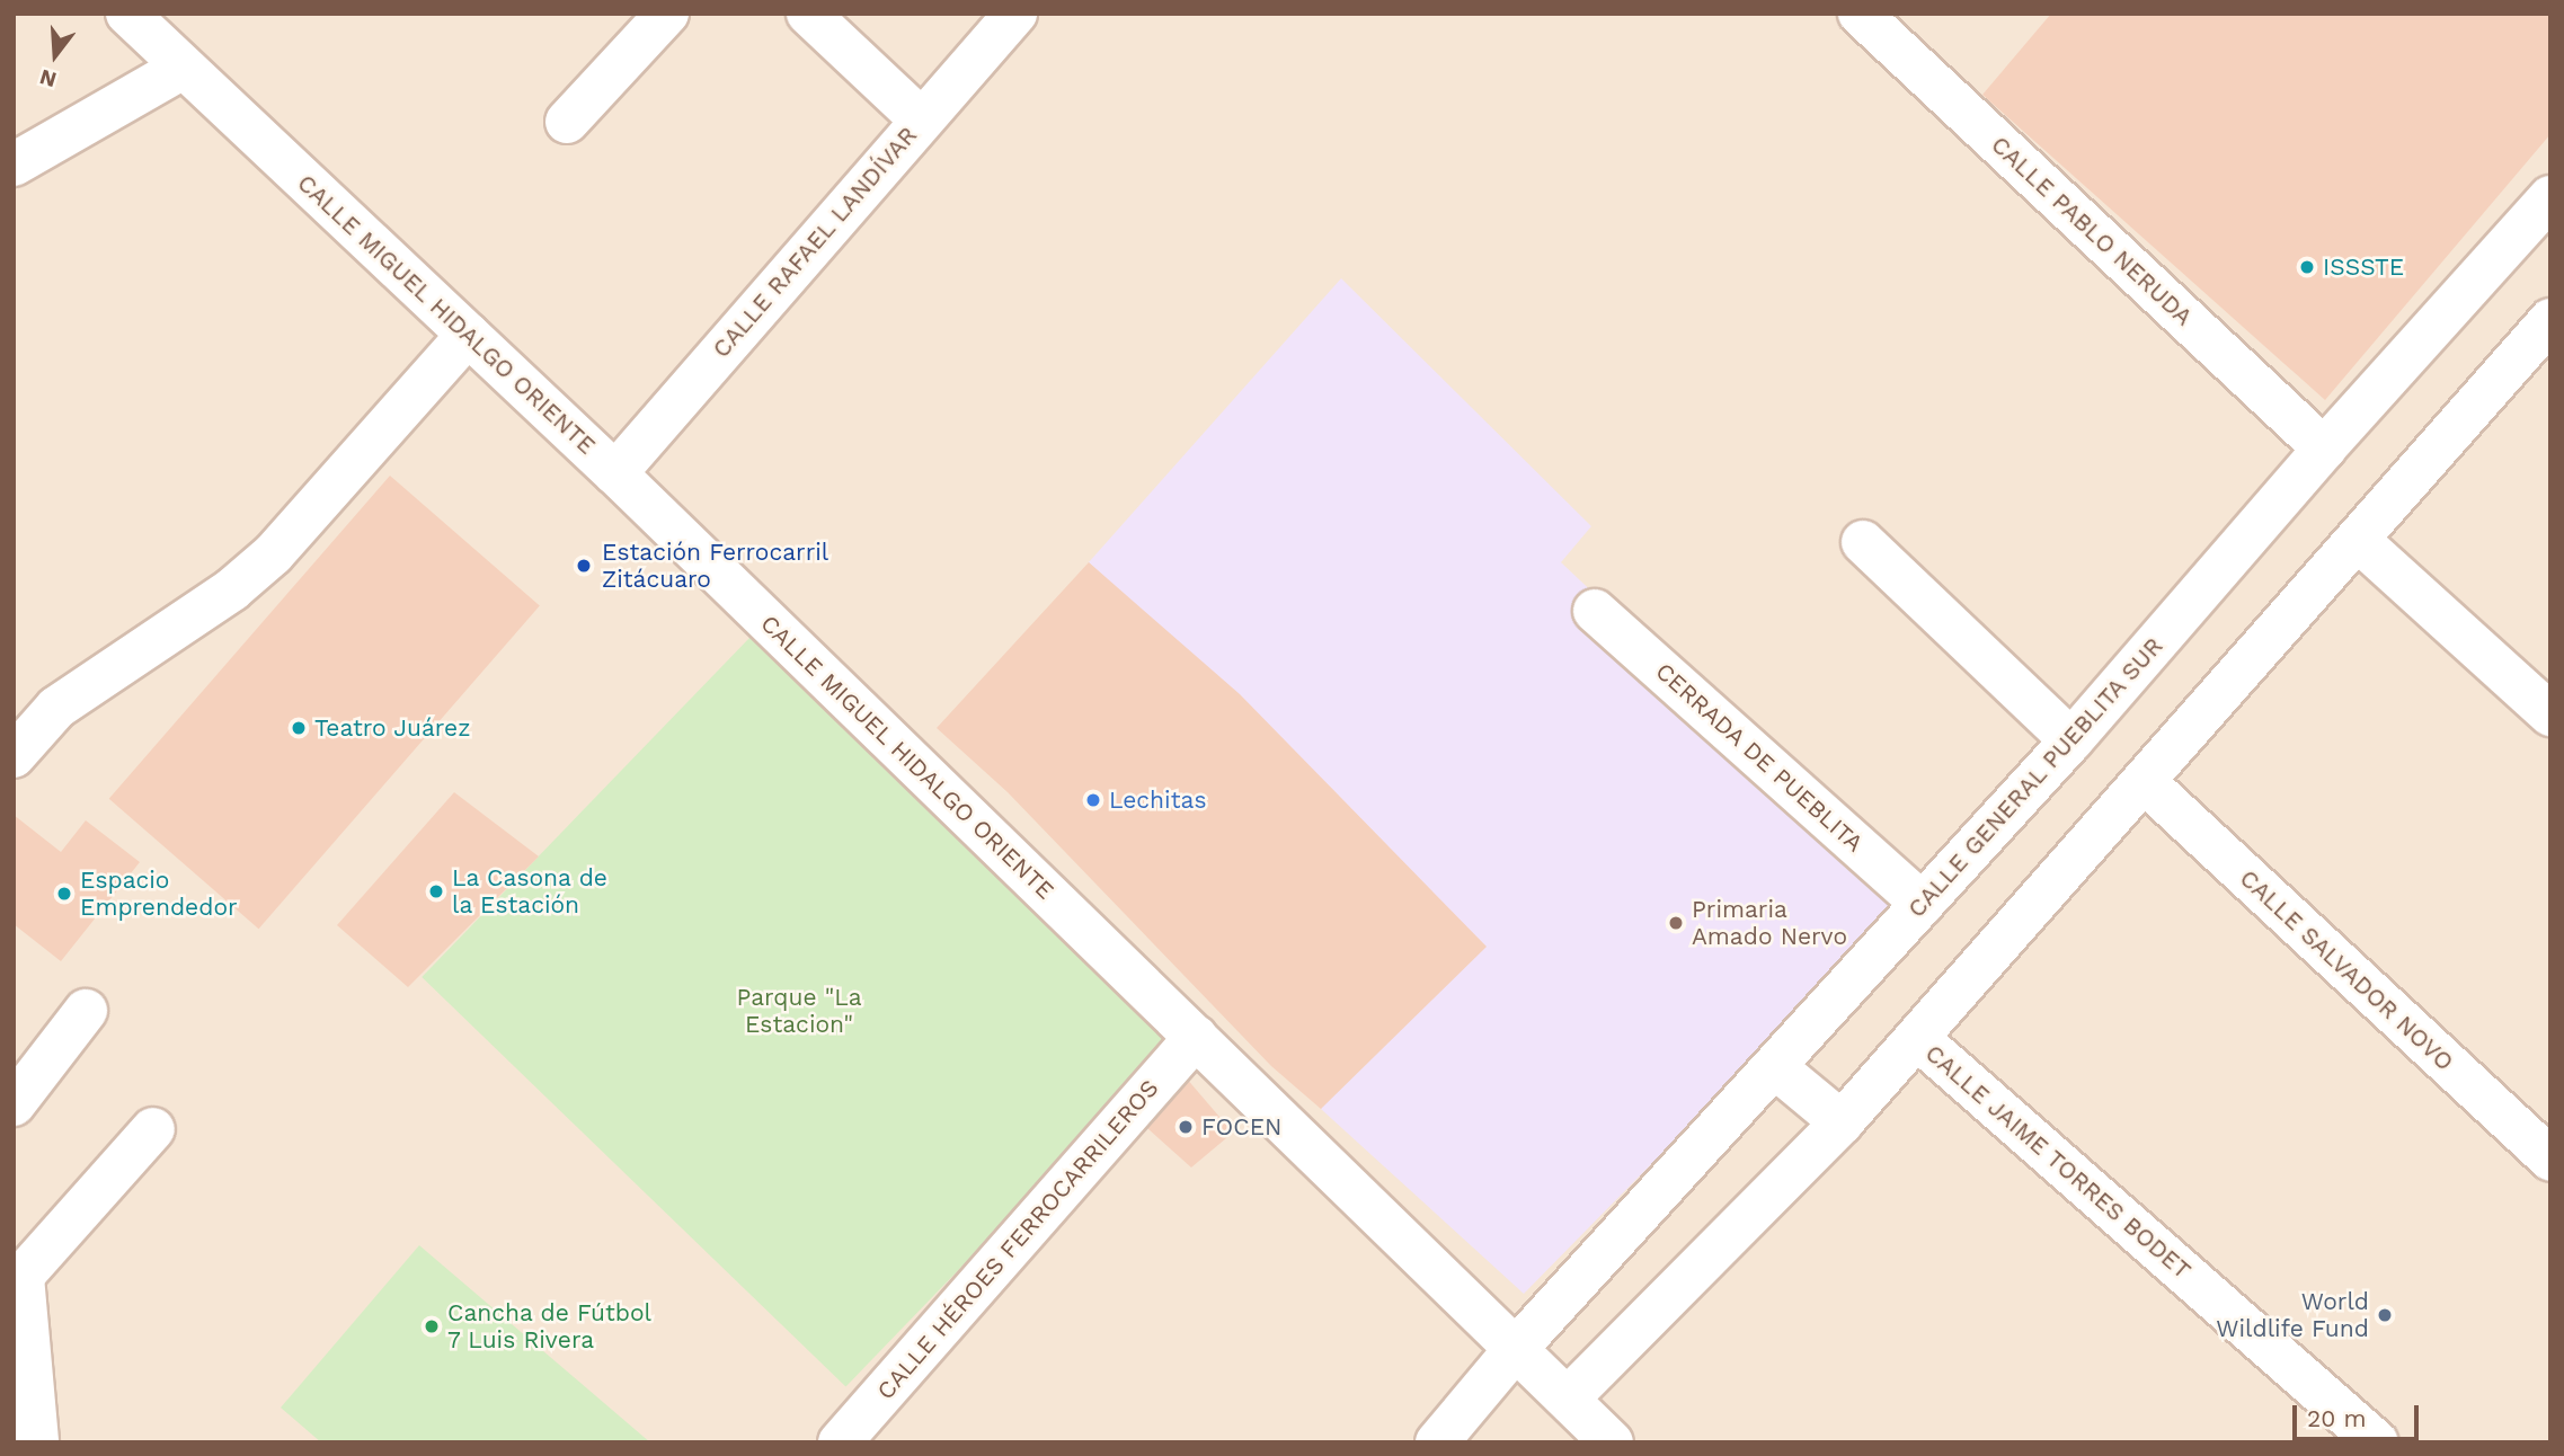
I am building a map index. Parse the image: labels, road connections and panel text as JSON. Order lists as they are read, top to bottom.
{
  "streets": {
    "street": [
      "CALLE PABLO NERUDA",
      "CALLE RAFAEL LANDÍVAR",
      "CALLE MIGUEL HIDALGO ORIENTE",
      "CERRADA DE PUEBLITA",
      "CALLE GENERAL PUEBLITA SUR",
      "CALLE SALVADOR NOVO",
      "CALLE JAIME TORRES BODET",
      "CALLE HÉROES FERROCARRILEROS"
    ]
  },
  "crossings": [
    ["CALLE PABLO NERUDA", "CALLE GENERAL PUEBLITA SUR"],
    ["CALLE RAFAEL LANDÍVAR", "CALLE MIGUEL HIDALGO ORIENTE"],
    ["CALLE MIGUEL HIDALGO ORIENTE", "CALLE GENERAL PUEBLITA SUR"],
    ["CALLE MIGUEL HIDALGO ORIENTE", "CALLE HÉROES FERROCARRILEROS"],
    ["CERRADA DE PUEBLITA", "CALLE GENERAL PUEBLITA SUR"]
  ],
  "parks": ["Parque \"La Estacion\""],
  "places": [
    "ISSSTE",
    "Estación Ferrocarril Zitácuaro",
    "Teatro Juárez",
    "Lechitas",
    "La Casona de la Estación",
    "Espacio Emprendedor",
    "Primaria Amado Nervo",
    "FOCEN",
    "World Wildlife Fund",
    "Cancha de Fútbol 7 Luis Rivera"
  ],
  "scale_bar": "20 m",
  "north": "bottom"
}
